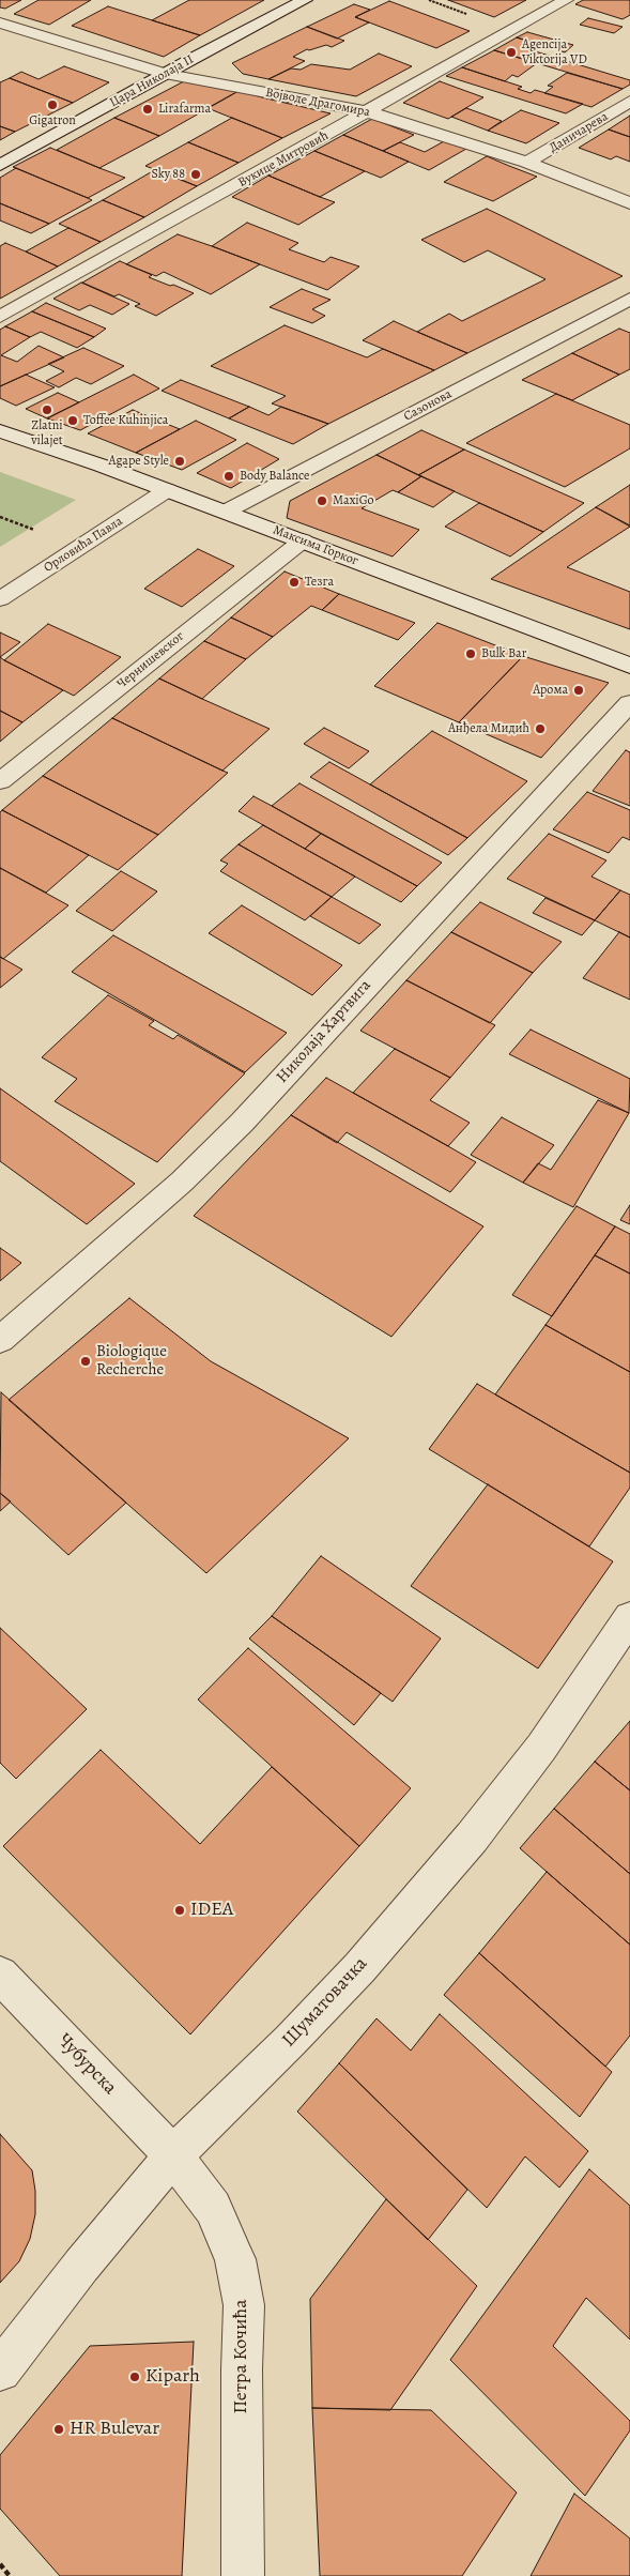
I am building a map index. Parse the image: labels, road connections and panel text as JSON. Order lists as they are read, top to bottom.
{
  "streets": {
    "street": [
      "Цара Николаја II",
      "Војводе Драгомира",
      "Даничарева",
      "Вукице Митровић",
      "Сазонова",
      "Орловића Павла",
      "Максима Горког",
      "Чернишевског",
      "Николаја Хартвига",
      "Шуматовачка",
      "Чубурска",
      "Петра Кочића"
    ]
  },
  "crossings": [
    ["Цара Николаја II", "Војводе Драгомира"],
    ["Војводе Драгомира", "Даничарева"],
    ["Војводе Драгомира", "Вукице Митровић"],
    ["Сазонова", "Максима Горког"],
    ["Орловића Павла", "Максима Горког"],
    ["Максима Горког", "Чернишевског"],
    ["Шуматовачка", "Чубурска"],
    ["Шуматовачка", "Петра Кочића"],
    ["Чубурска", "Петра Кочића"]
  ],
  "places": [
    "Agencija Viktorija VD",
    "Gigatron",
    "Lirafarma",
    "Sky 88",
    "Zlatni vilajet",
    "Toffee Kuhinjica",
    "Agape Style",
    "Body Balance",
    "MaxiGo",
    "Тезга",
    "Bulk Bar",
    "Арома",
    "Анђела Мидић",
    "Biologique Recherche",
    "IDEA",
    "Kiparh",
    "HR Bulevar"
  ]
}
